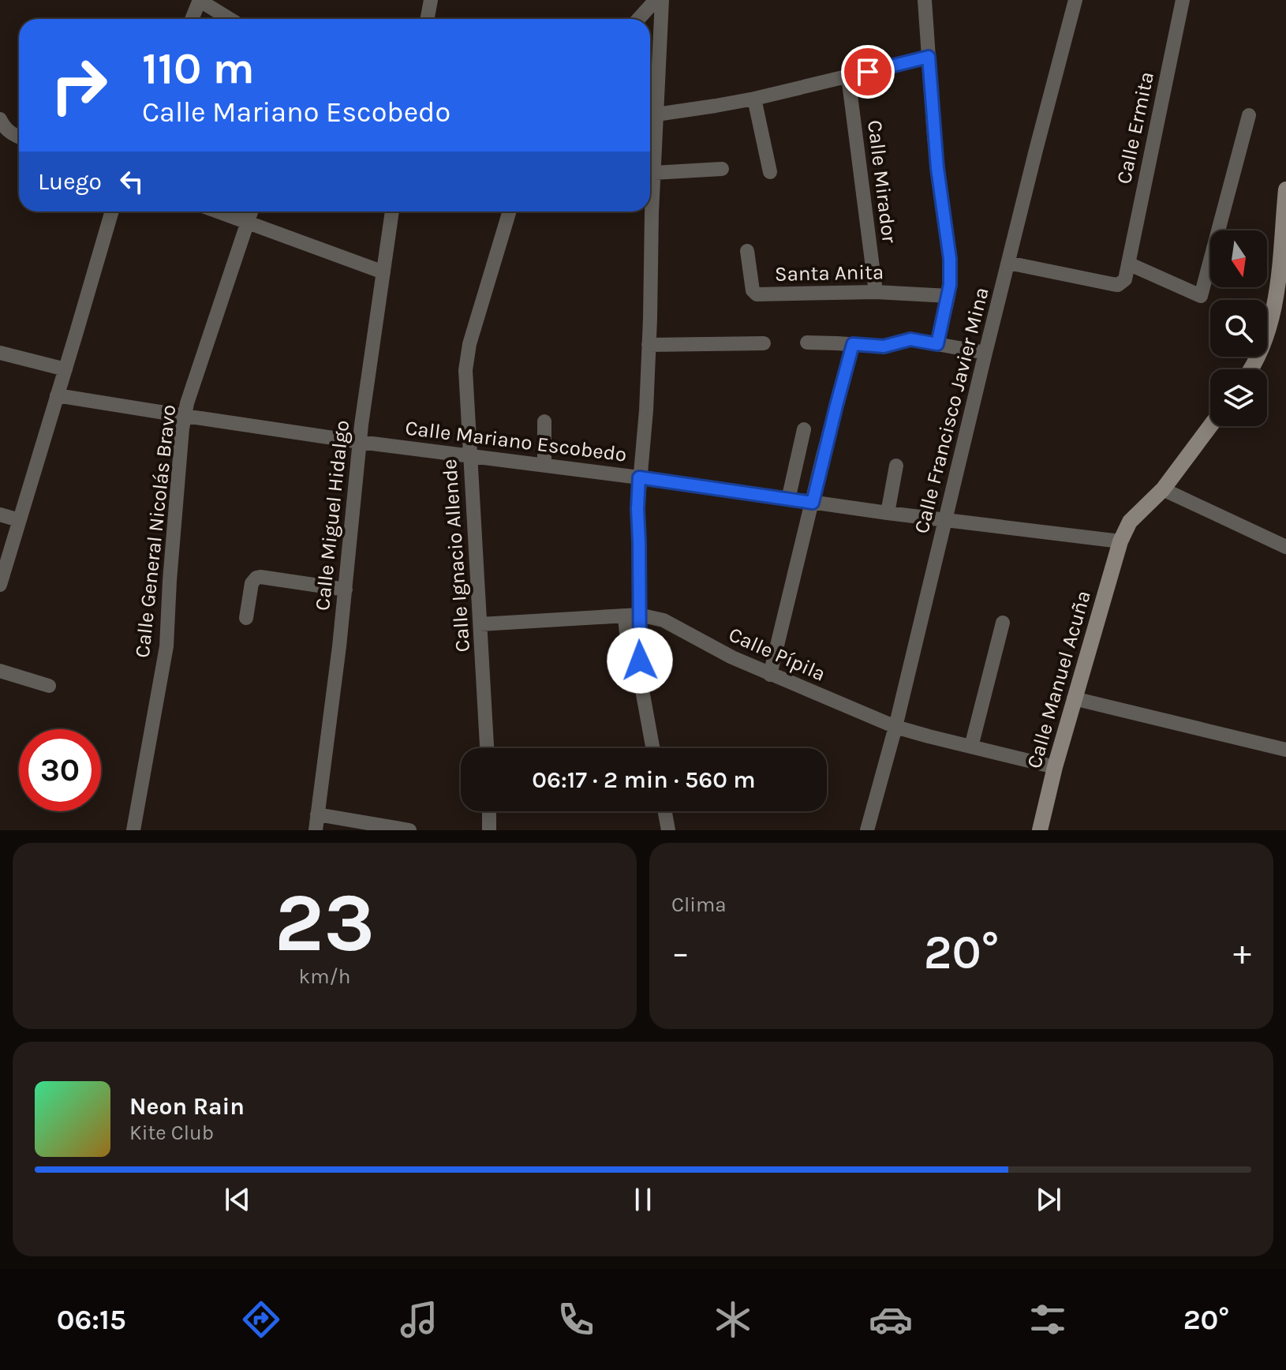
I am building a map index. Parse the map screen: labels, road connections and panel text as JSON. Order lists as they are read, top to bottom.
{
  "streets": {
    "main road": ["Calle Manuel Acuña"],
    "street": [
      "Calle Ermita",
      "Calle Mirador",
      "Santa Anita",
      "Calle Francisco Javier Mina",
      "Calle Mariano Escobedo",
      "Calle Miguel Hidalgo",
      "Calle General Nicolás Bravo",
      "Calle Ignacio Allende",
      "Calle Pípila"
    ]
  },
  "crossings": [
    ["Calle Ermita", "Calle Francisco Javier Mina"],
    ["Calle Mirador", "Santa Anita"],
    ["Calle Francisco Javier Mina", "Calle Mariano Escobedo"],
    ["Calle Francisco Javier Mina", "Calle Pípila"],
    ["Calle Mariano Escobedo", "Calle Miguel Hidalgo"],
    ["Calle Mariano Escobedo", "Calle General Nicolás Bravo"],
    ["Calle Mariano Escobedo", "Calle Ignacio Allende"],
    ["Calle Mariano Escobedo", "Calle Manuel Acuña"],
    ["Calle Ignacio Allende", "Calle Pípila"],
    ["Calle Pípila", "Calle Manuel Acuña"]
  ],
  "north": "bottom",
  "page": {
    "turn": ["110 m", "Calle Mariano Escobedo"],
    "then": "Luego",
    "limit": "30",
    "trip": "06:17 · 2 min · 560 m",
    "tile": [
      ["23", "km/h"],
      "Clima"
    ],
    "heat": ["−", "20°", "+"],
    "song": ["Neon Rain", "Kite Club"],
    "tabs": ["06:15", "20°"]
  }
}
